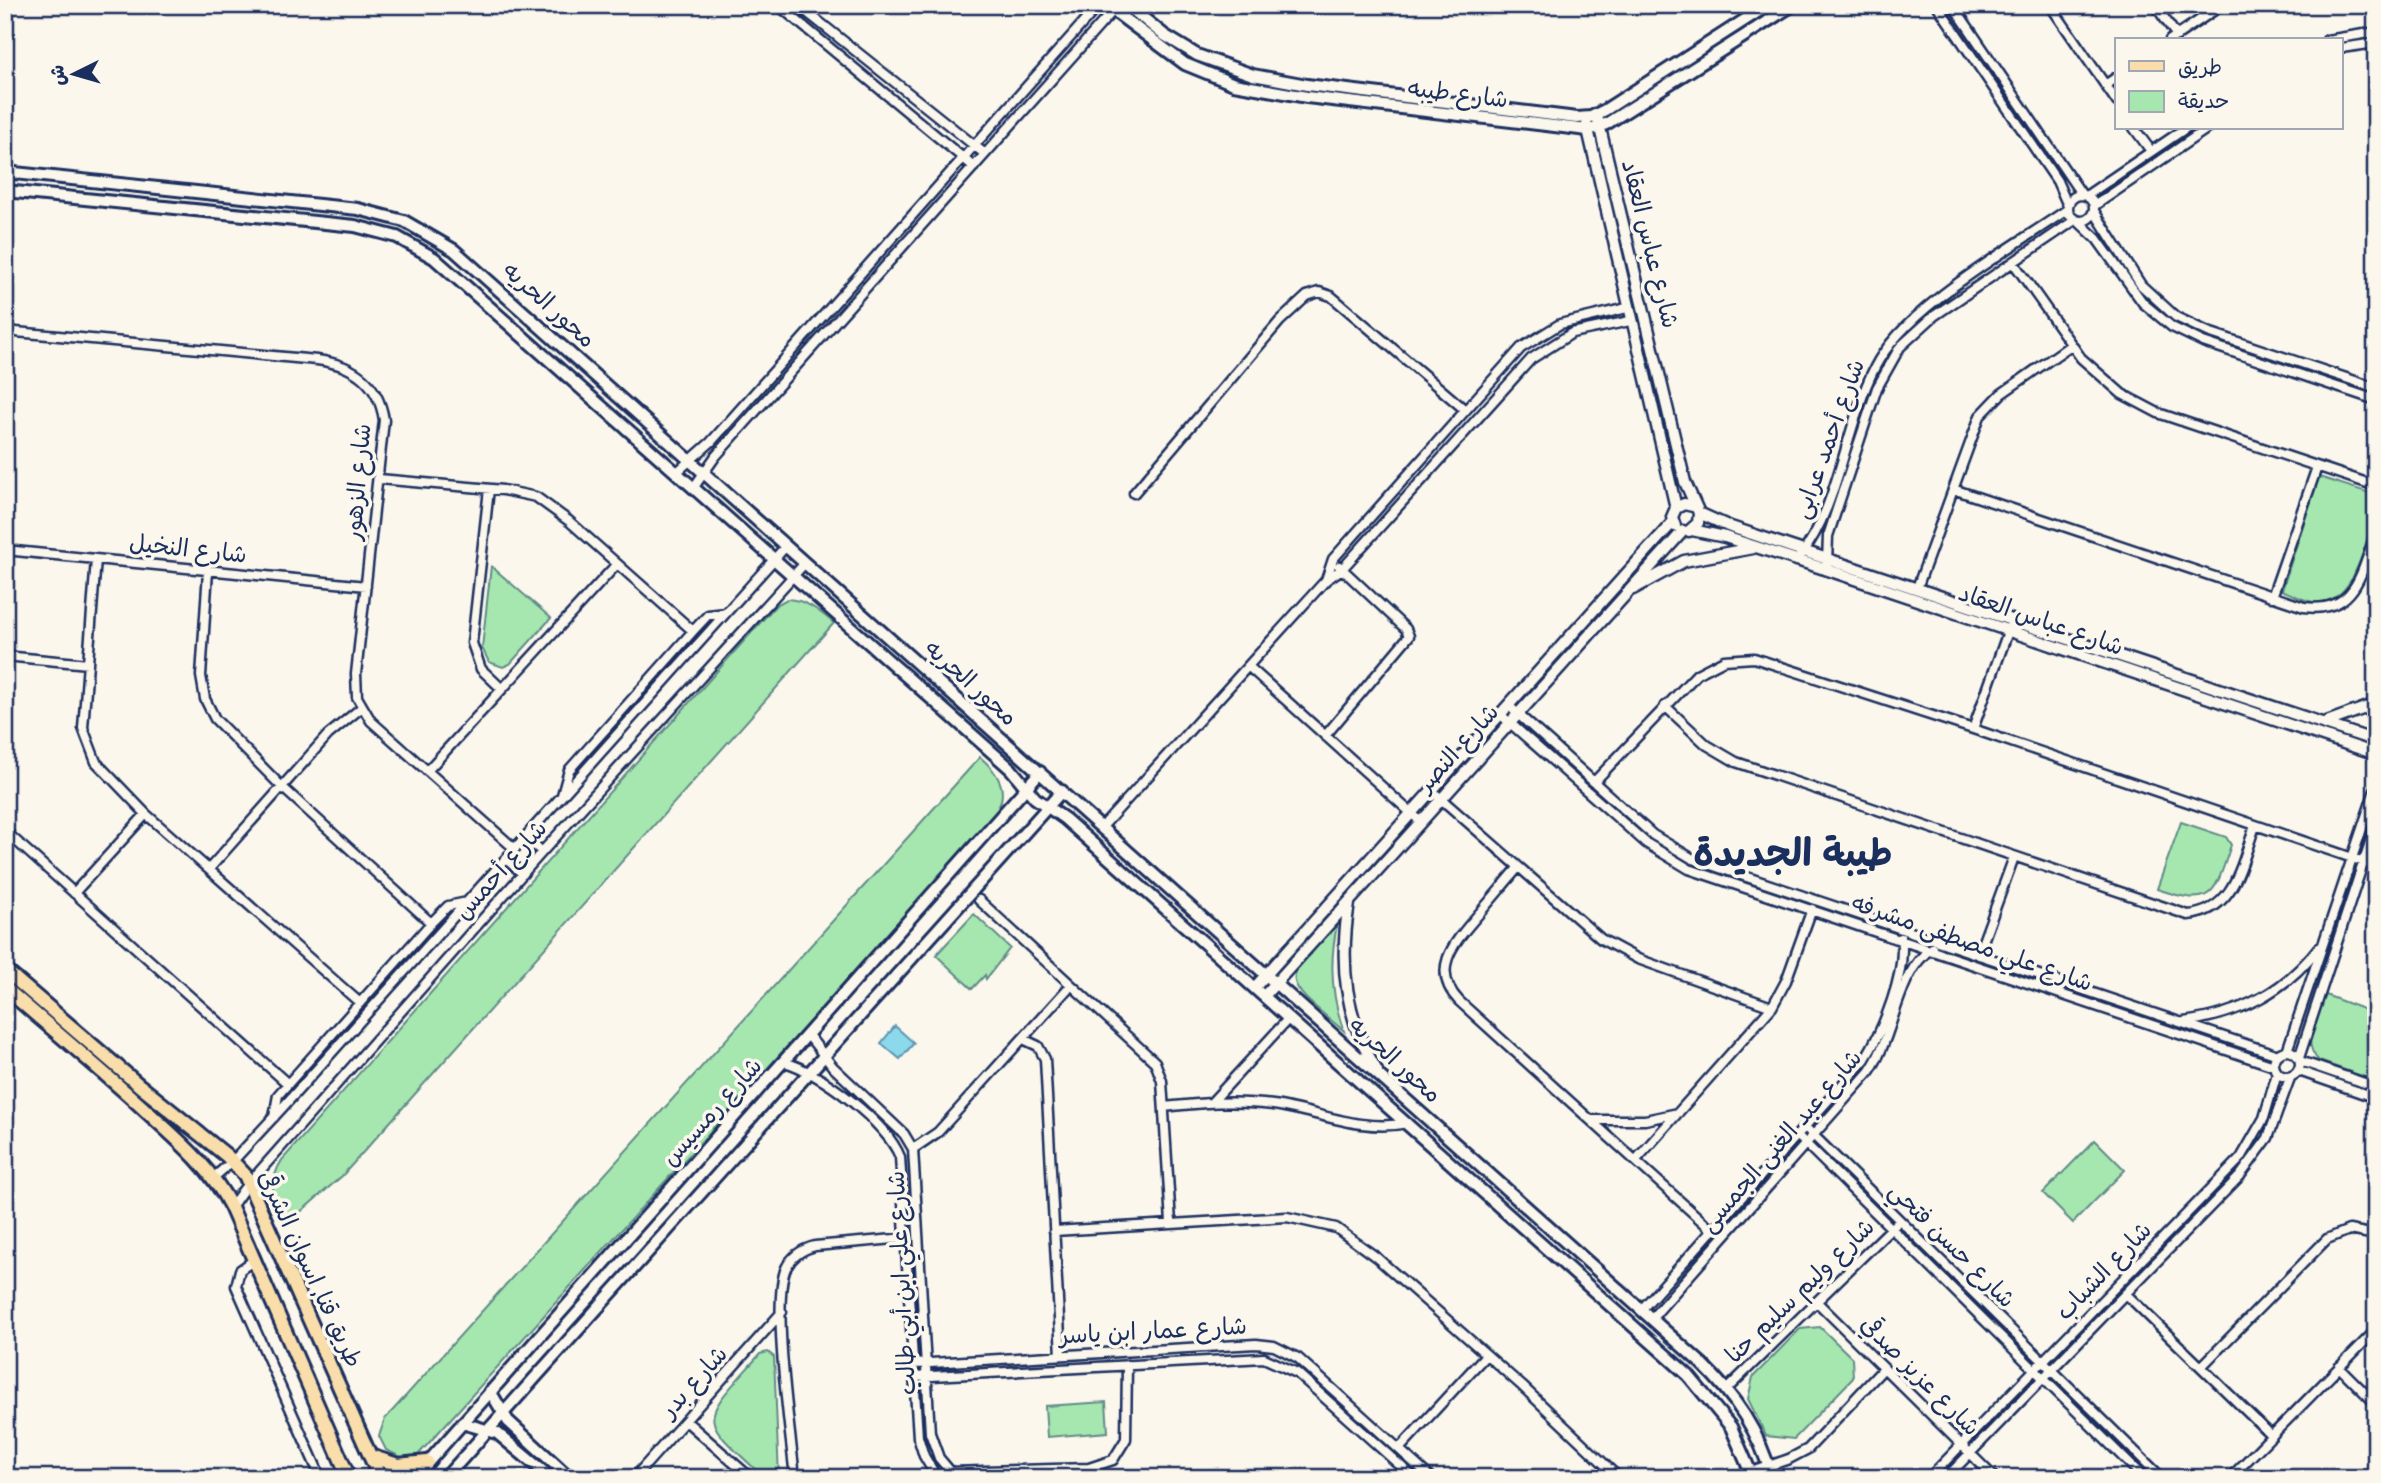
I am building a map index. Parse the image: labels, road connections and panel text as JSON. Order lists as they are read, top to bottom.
{
  "streets": {
    "main road": [
      "شارع طيبه",
      "محور الحريه",
      "شارع رمسيس",
      "طريق قنا, اسوان الشرقى"
    ],
    "street": [
      "شارع عباس العقاد",
      "شارع أحمد عرابى",
      "شارع الزهور",
      "شارع النخيل",
      "شارع النصر",
      "شارع أحمس",
      "شارع علي مصطفى مشرفه",
      "شارع عبد الغنى الجمسى",
      "شارع حسن فتحي",
      "شارع الشباب",
      "شارع علي ابن أبي طالب",
      "شارع وليم سليم حنا",
      "شارع عمار ابن ياسر",
      "شارع عزيز صدقي",
      "شارع بدر"
    ]
  },
  "crossings": [
    ["شارع طيبه", "شارع عباس العقاد"],
    ["شارع عباس العقاد", "شارع أحمد عرابى"],
    ["شارع عباس العقاد", "شارع النصر"],
    ["محور الحريه", "شارع النصر"],
    ["محور الحريه", "شارع أحمس"],
    ["محور الحريه", "شارع رمسيس"],
    ["محور الحريه", "شارع عبد الغنى الجمسى"],
    ["محور الحريه", "شارع وليم سليم حنا"],
    ["شارع الزهور", "شارع النخيل"],
    ["شارع النصر", "شارع علي مصطفى مشرفه"],
    ["شارع أحمس", "طريق قنا, اسوان الشرقى"],
    ["شارع علي مصطفى مشرفه", "شارع عبد الغنى الجمسى"],
    ["شارع علي مصطفى مشرفه", "شارع الشباب"],
    ["شارع رمسيس", "شارع علي ابن أبي طالب"],
    ["شارع عبد الغنى الجمسى", "شارع حسن فتحي"],
    ["شارع حسن فتحي", "شارع الشباب"],
    ["شارع حسن فتحي", "شارع وليم سليم حنا"],
    ["شارع الشباب", "شارع عزيز صدقي"],
    ["شارع علي ابن أبي طالب", "شارع عمار ابن ياسر"],
    ["شارع وليم سليم حنا", "شارع عزيز صدقي"]
  ],
  "districts": ["طيبة الجديدة"],
  "legend": ["طريق", "حديقة"],
  "north": "left"
}
